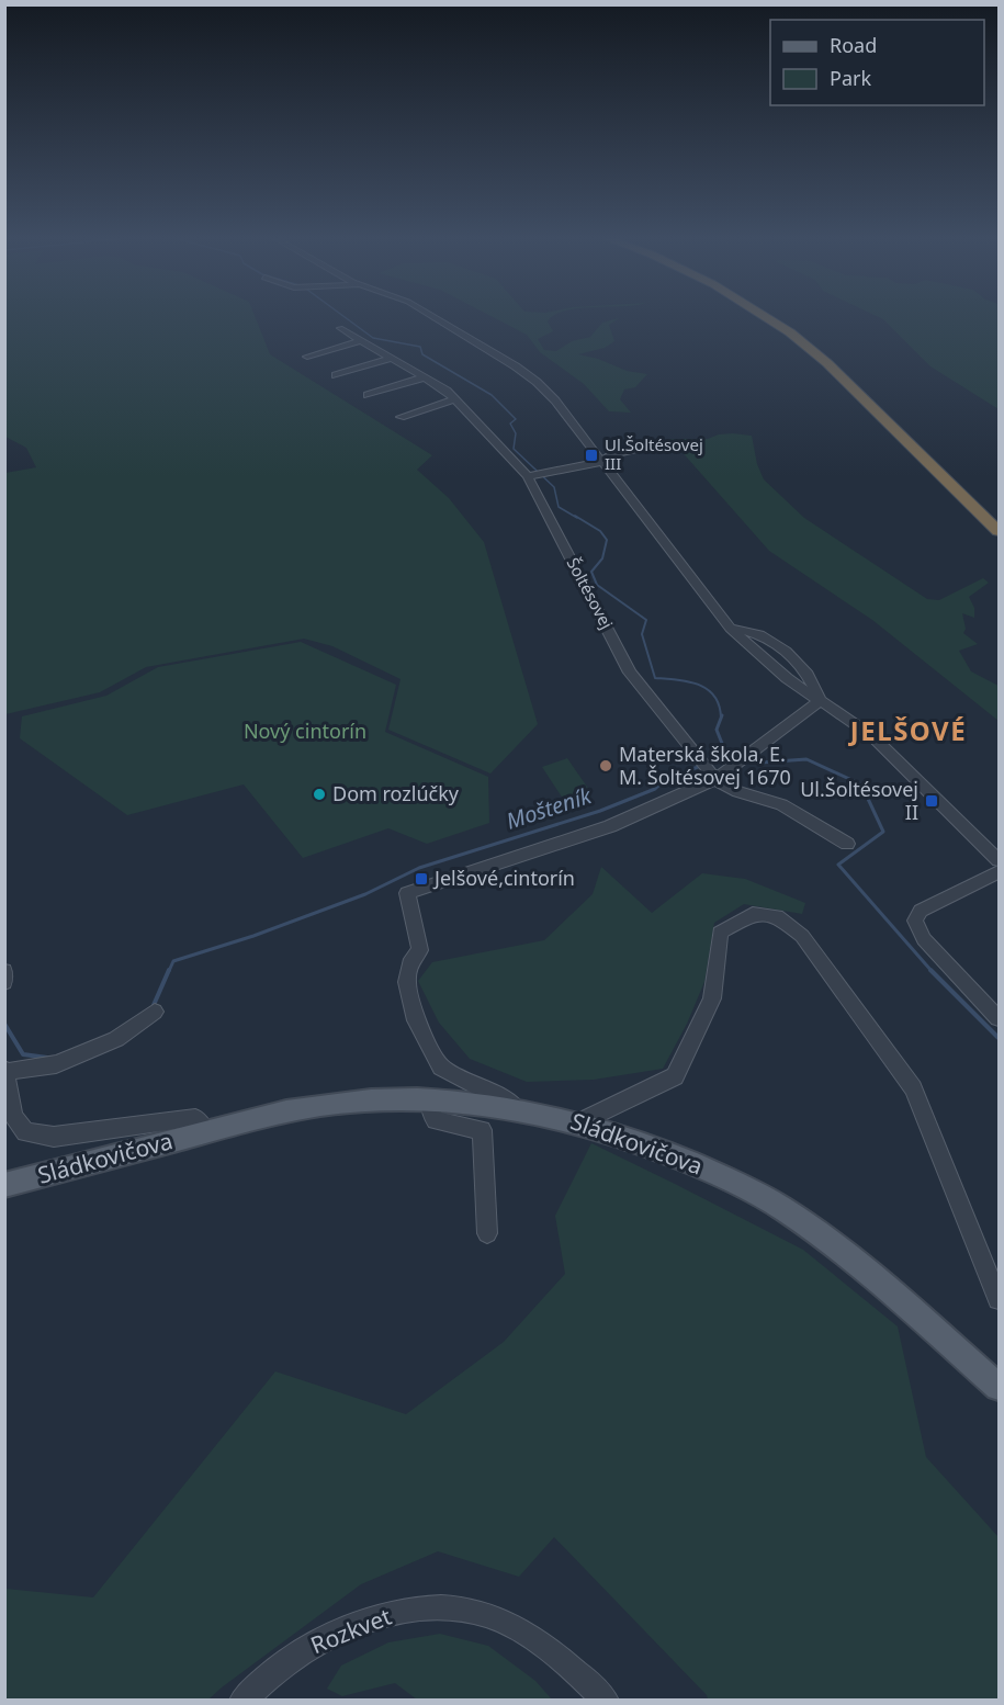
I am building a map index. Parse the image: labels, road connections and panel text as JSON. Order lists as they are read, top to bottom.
{
  "streets": {
    "main road": ["Sládkovičova"],
    "street": ["Šoltésovej", "Rozkvet"]
  },
  "districts": ["JELŠOVÉ"],
  "water": ["Mošteník"],
  "parks": ["Nový cintorín"],
  "places": {
    "transit": ["Ul.Šoltésovej III", "Ul.Šoltésovej II", "Jelšové,cintorín"],
    "other": ["Materská škola, E. M. Šoltésovej 1670", "Dom rozlúčky"]
  },
  "legend": ["Road", "Park"]
}
